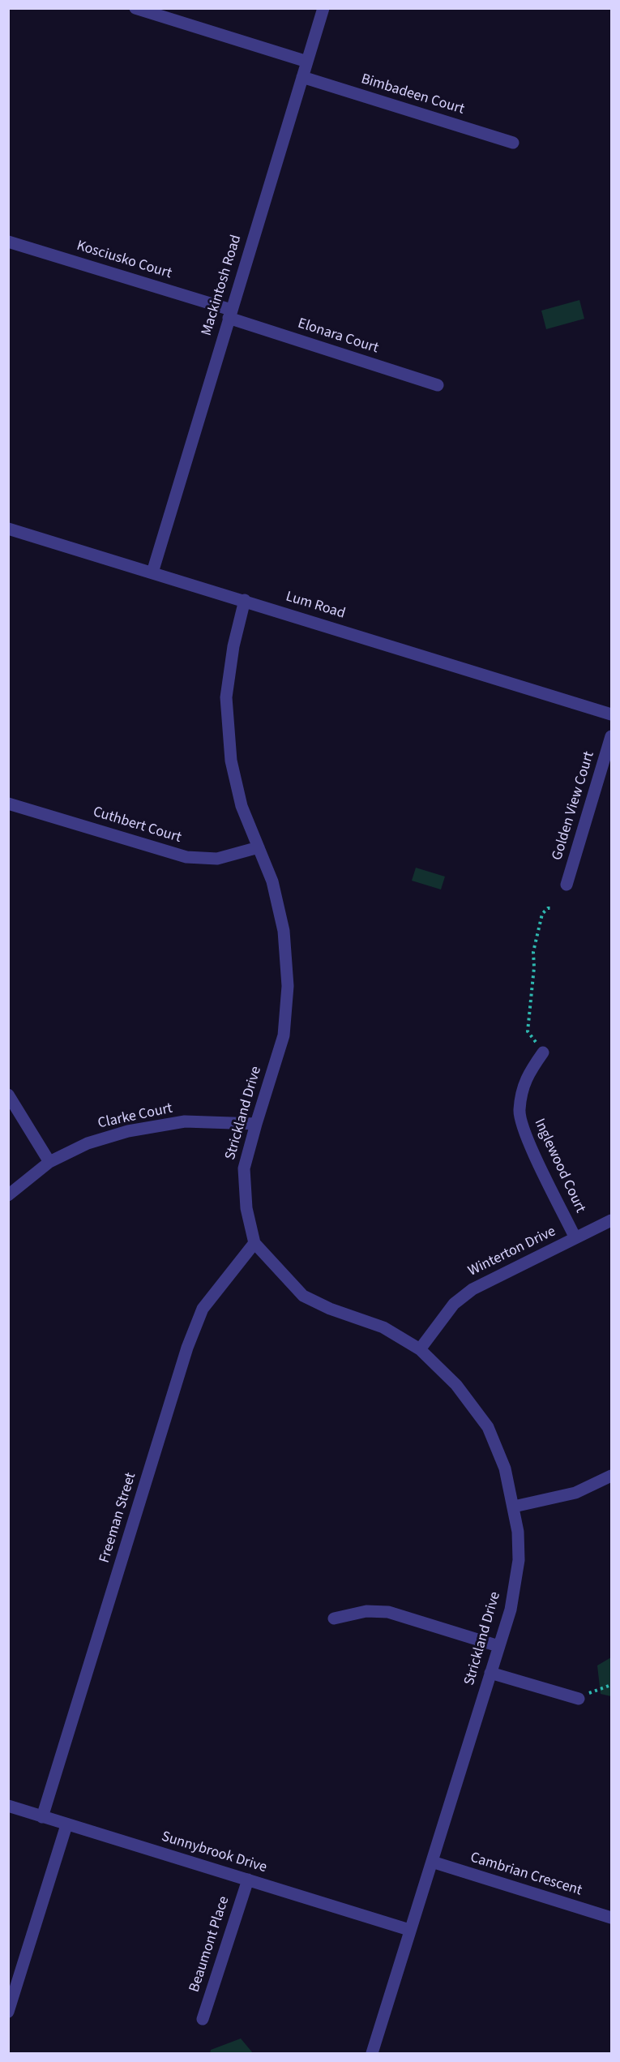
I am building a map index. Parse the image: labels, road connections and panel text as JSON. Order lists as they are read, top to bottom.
{
  "streets": {
    "street": [
      "Bimbadeen Court",
      "Kosciusko Court",
      "Mackintosh Road",
      "Elonara Court",
      "Lum Road",
      "Golden View Court",
      "Cuthbert Court",
      "Strickland Drive",
      "Clarke Court",
      "Inglewood Court",
      "Winterton Drive",
      "Freeman Street",
      "Sunnybrook Drive",
      "Cambrian Crescent",
      "Beaumont Place"
    ]
  },
  "crossings": [
    ["Bimbadeen Court", "Mackintosh Road"],
    ["Kosciusko Court", "Mackintosh Road"],
    ["Kosciusko Court", "Elonara Court"],
    ["Mackintosh Road", "Elonara Court"],
    ["Mackintosh Road", "Lum Road"],
    ["Lum Road", "Strickland Drive"],
    ["Cuthbert Court", "Strickland Drive"],
    ["Strickland Drive", "Clarke Court"],
    ["Strickland Drive", "Winterton Drive"],
    ["Strickland Drive", "Freeman Street"],
    ["Strickland Drive", "Sunnybrook Drive"],
    ["Strickland Drive", "Cambrian Crescent"],
    ["Inglewood Court", "Winterton Drive"],
    ["Freeman Street", "Sunnybrook Drive"],
    ["Sunnybrook Drive", "Beaumont Place"]
  ]
}
